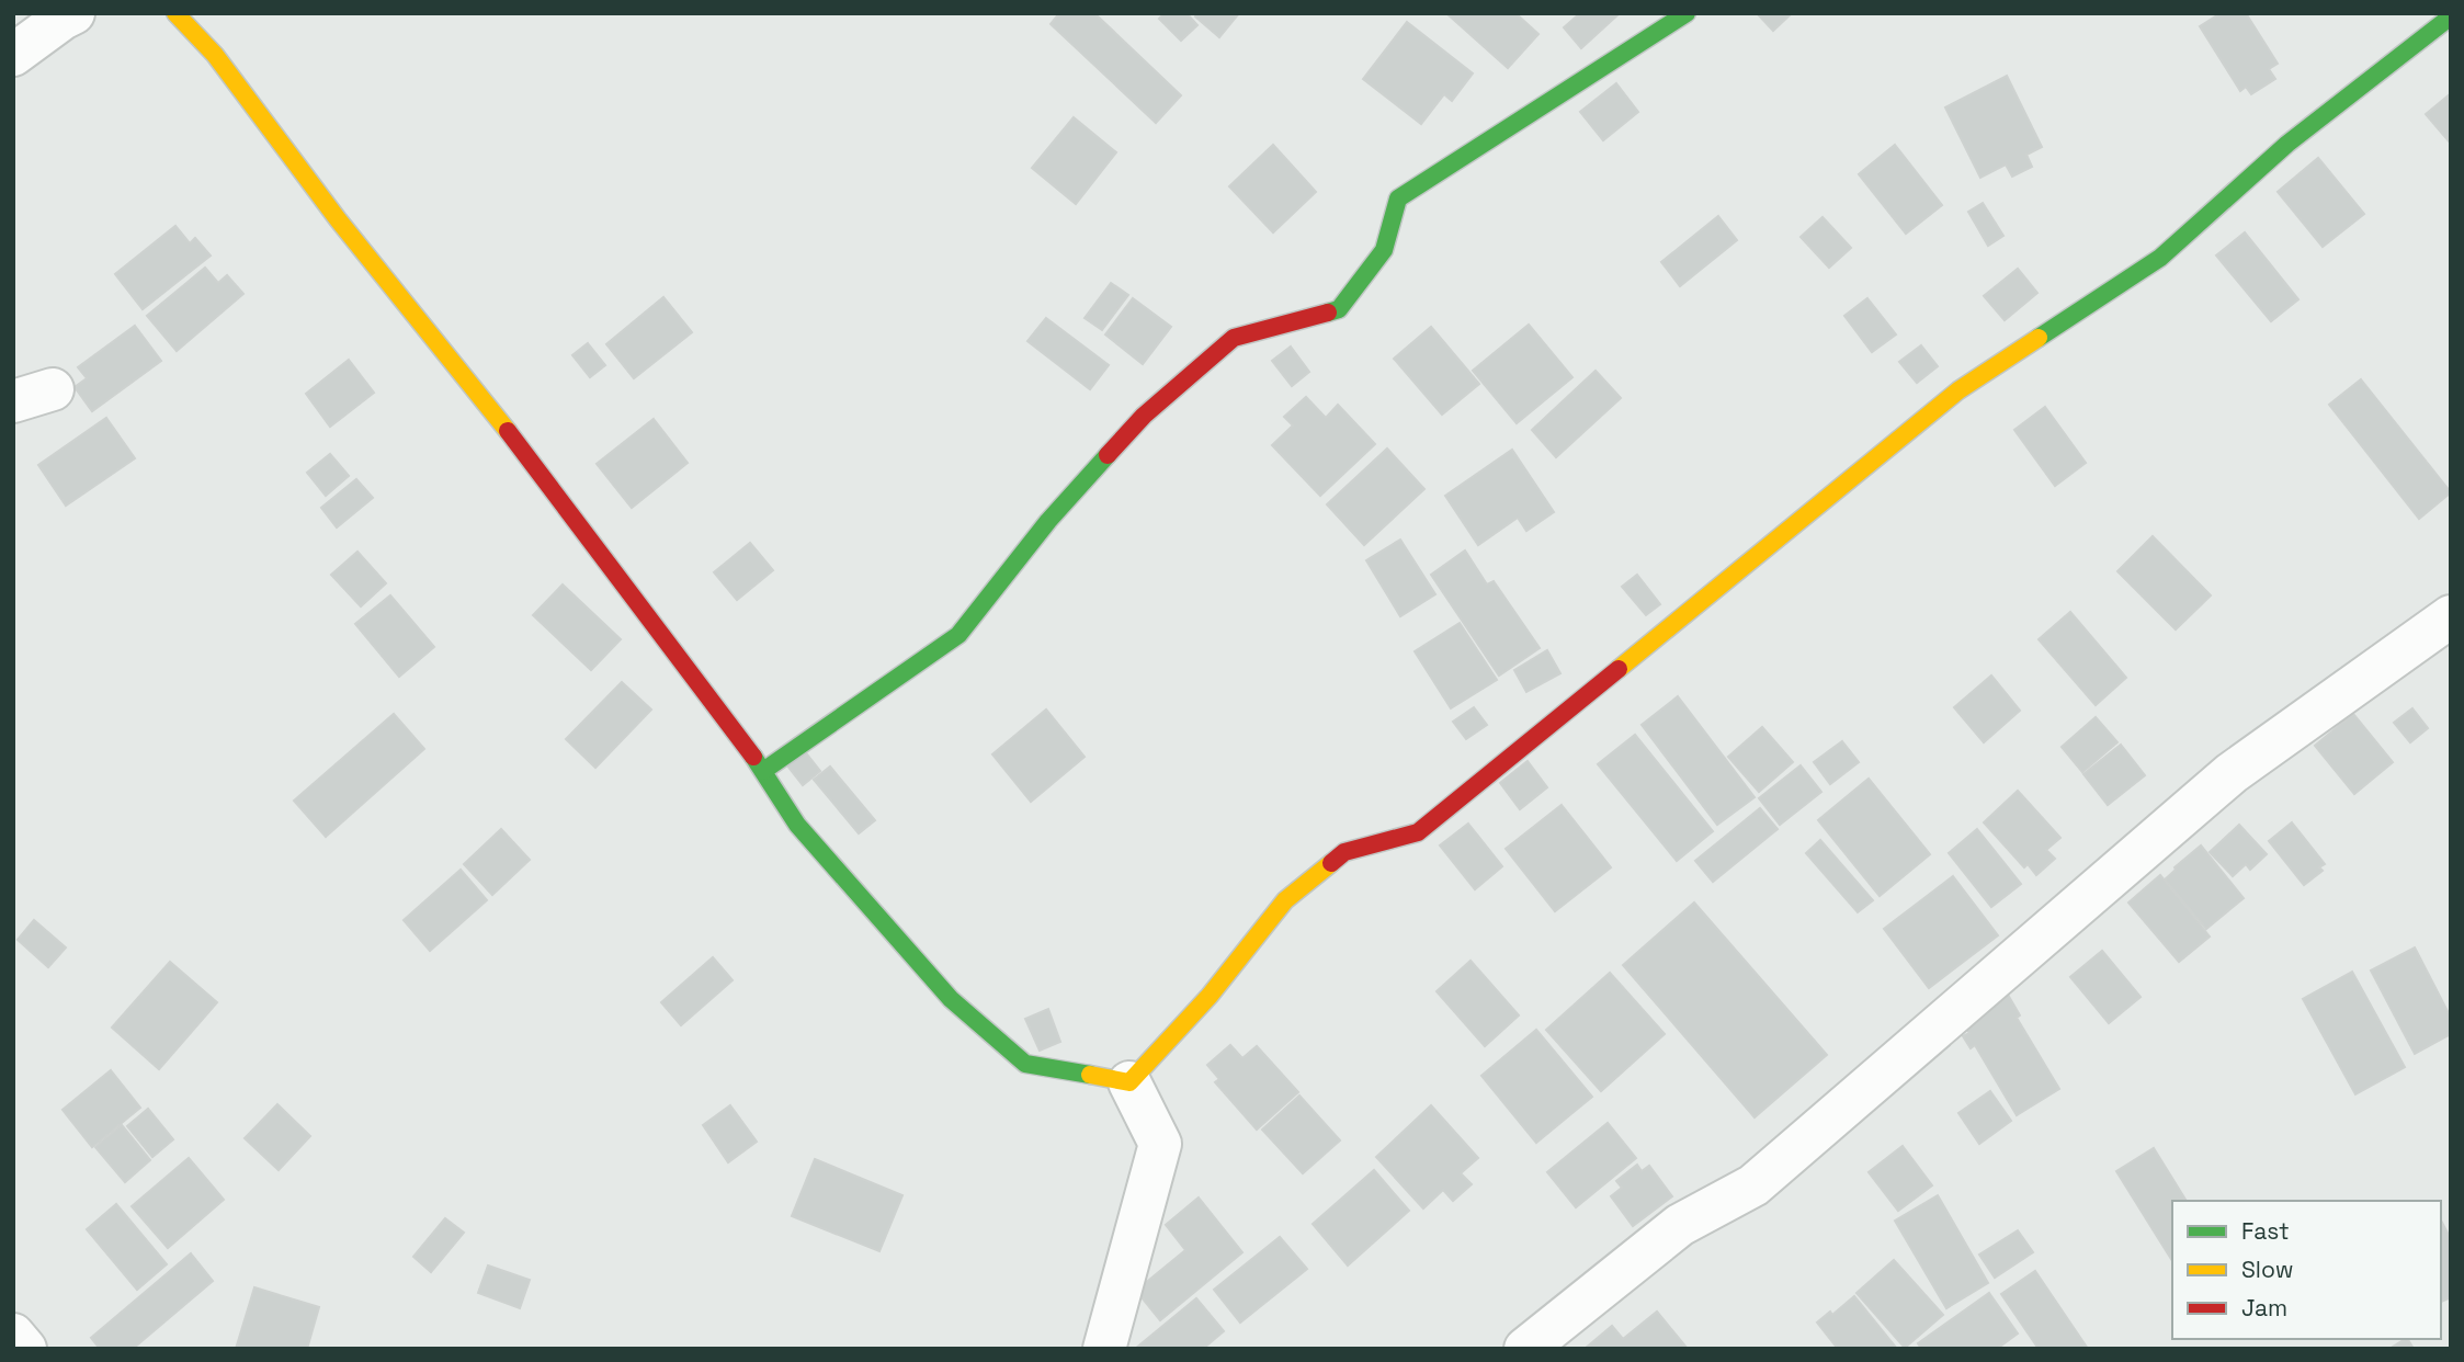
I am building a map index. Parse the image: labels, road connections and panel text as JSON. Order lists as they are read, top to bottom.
{
  "legend": ["Fast", "Slow", "Jam"]
}
